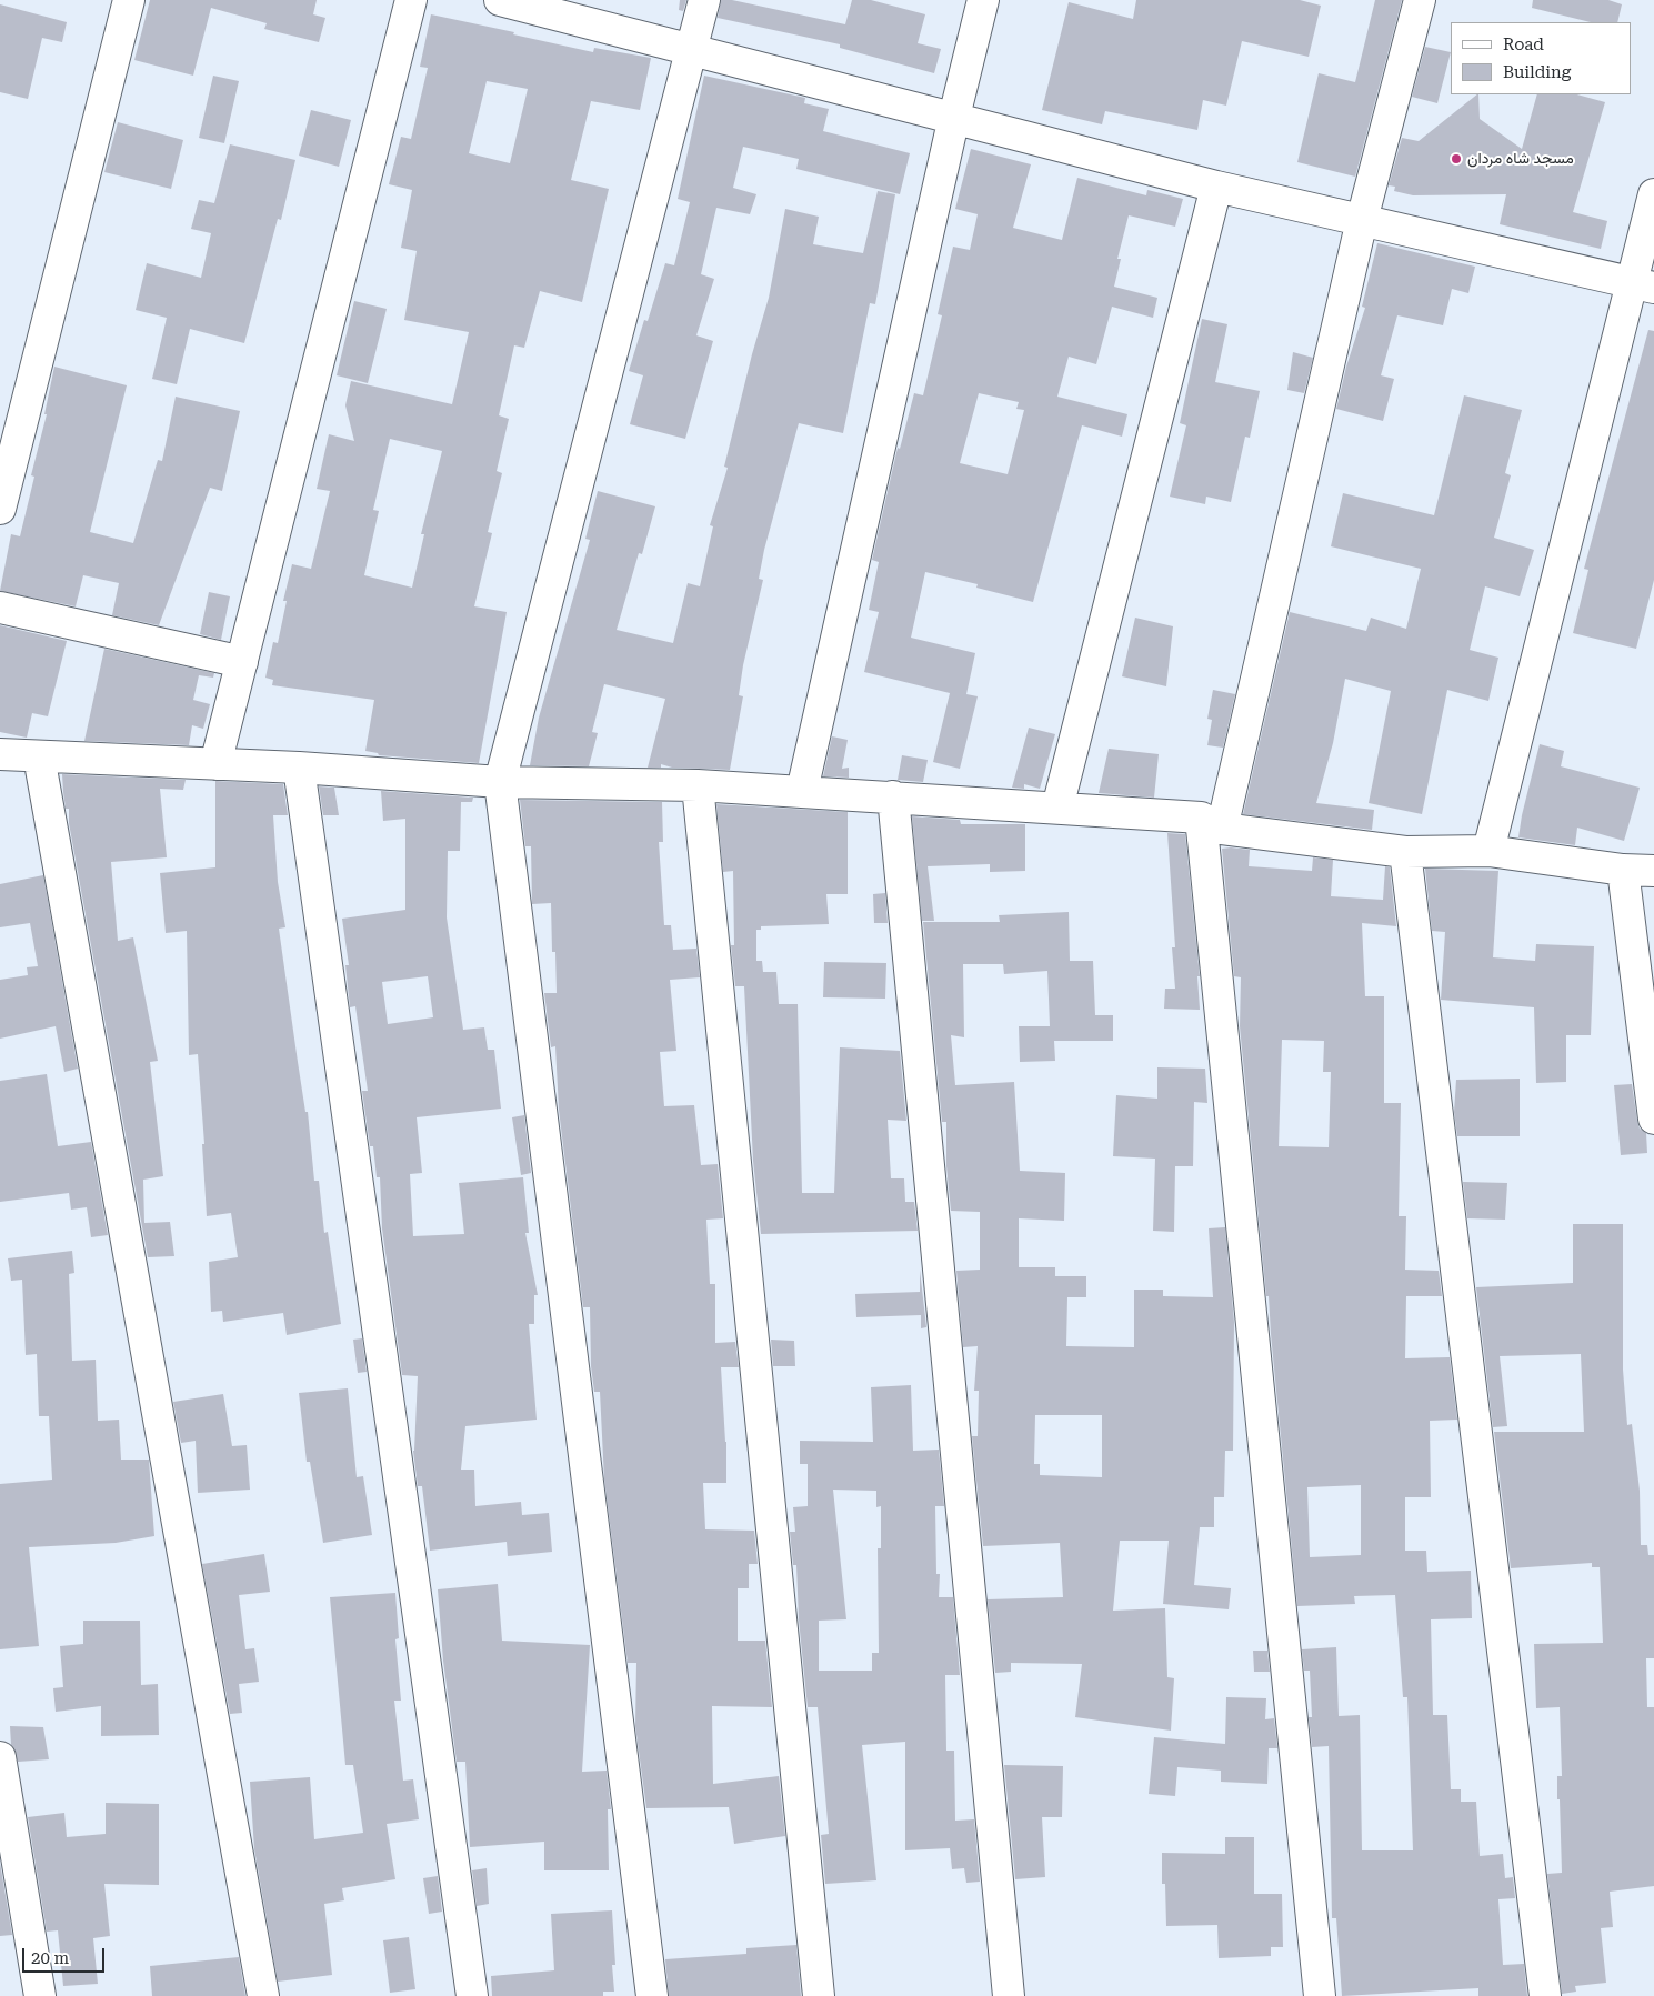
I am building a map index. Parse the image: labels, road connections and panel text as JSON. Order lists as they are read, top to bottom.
{
  "places": ["مسجد شاه مردان"],
  "legend": ["Road", "Building"],
  "scale_bar": "20 m"
}
